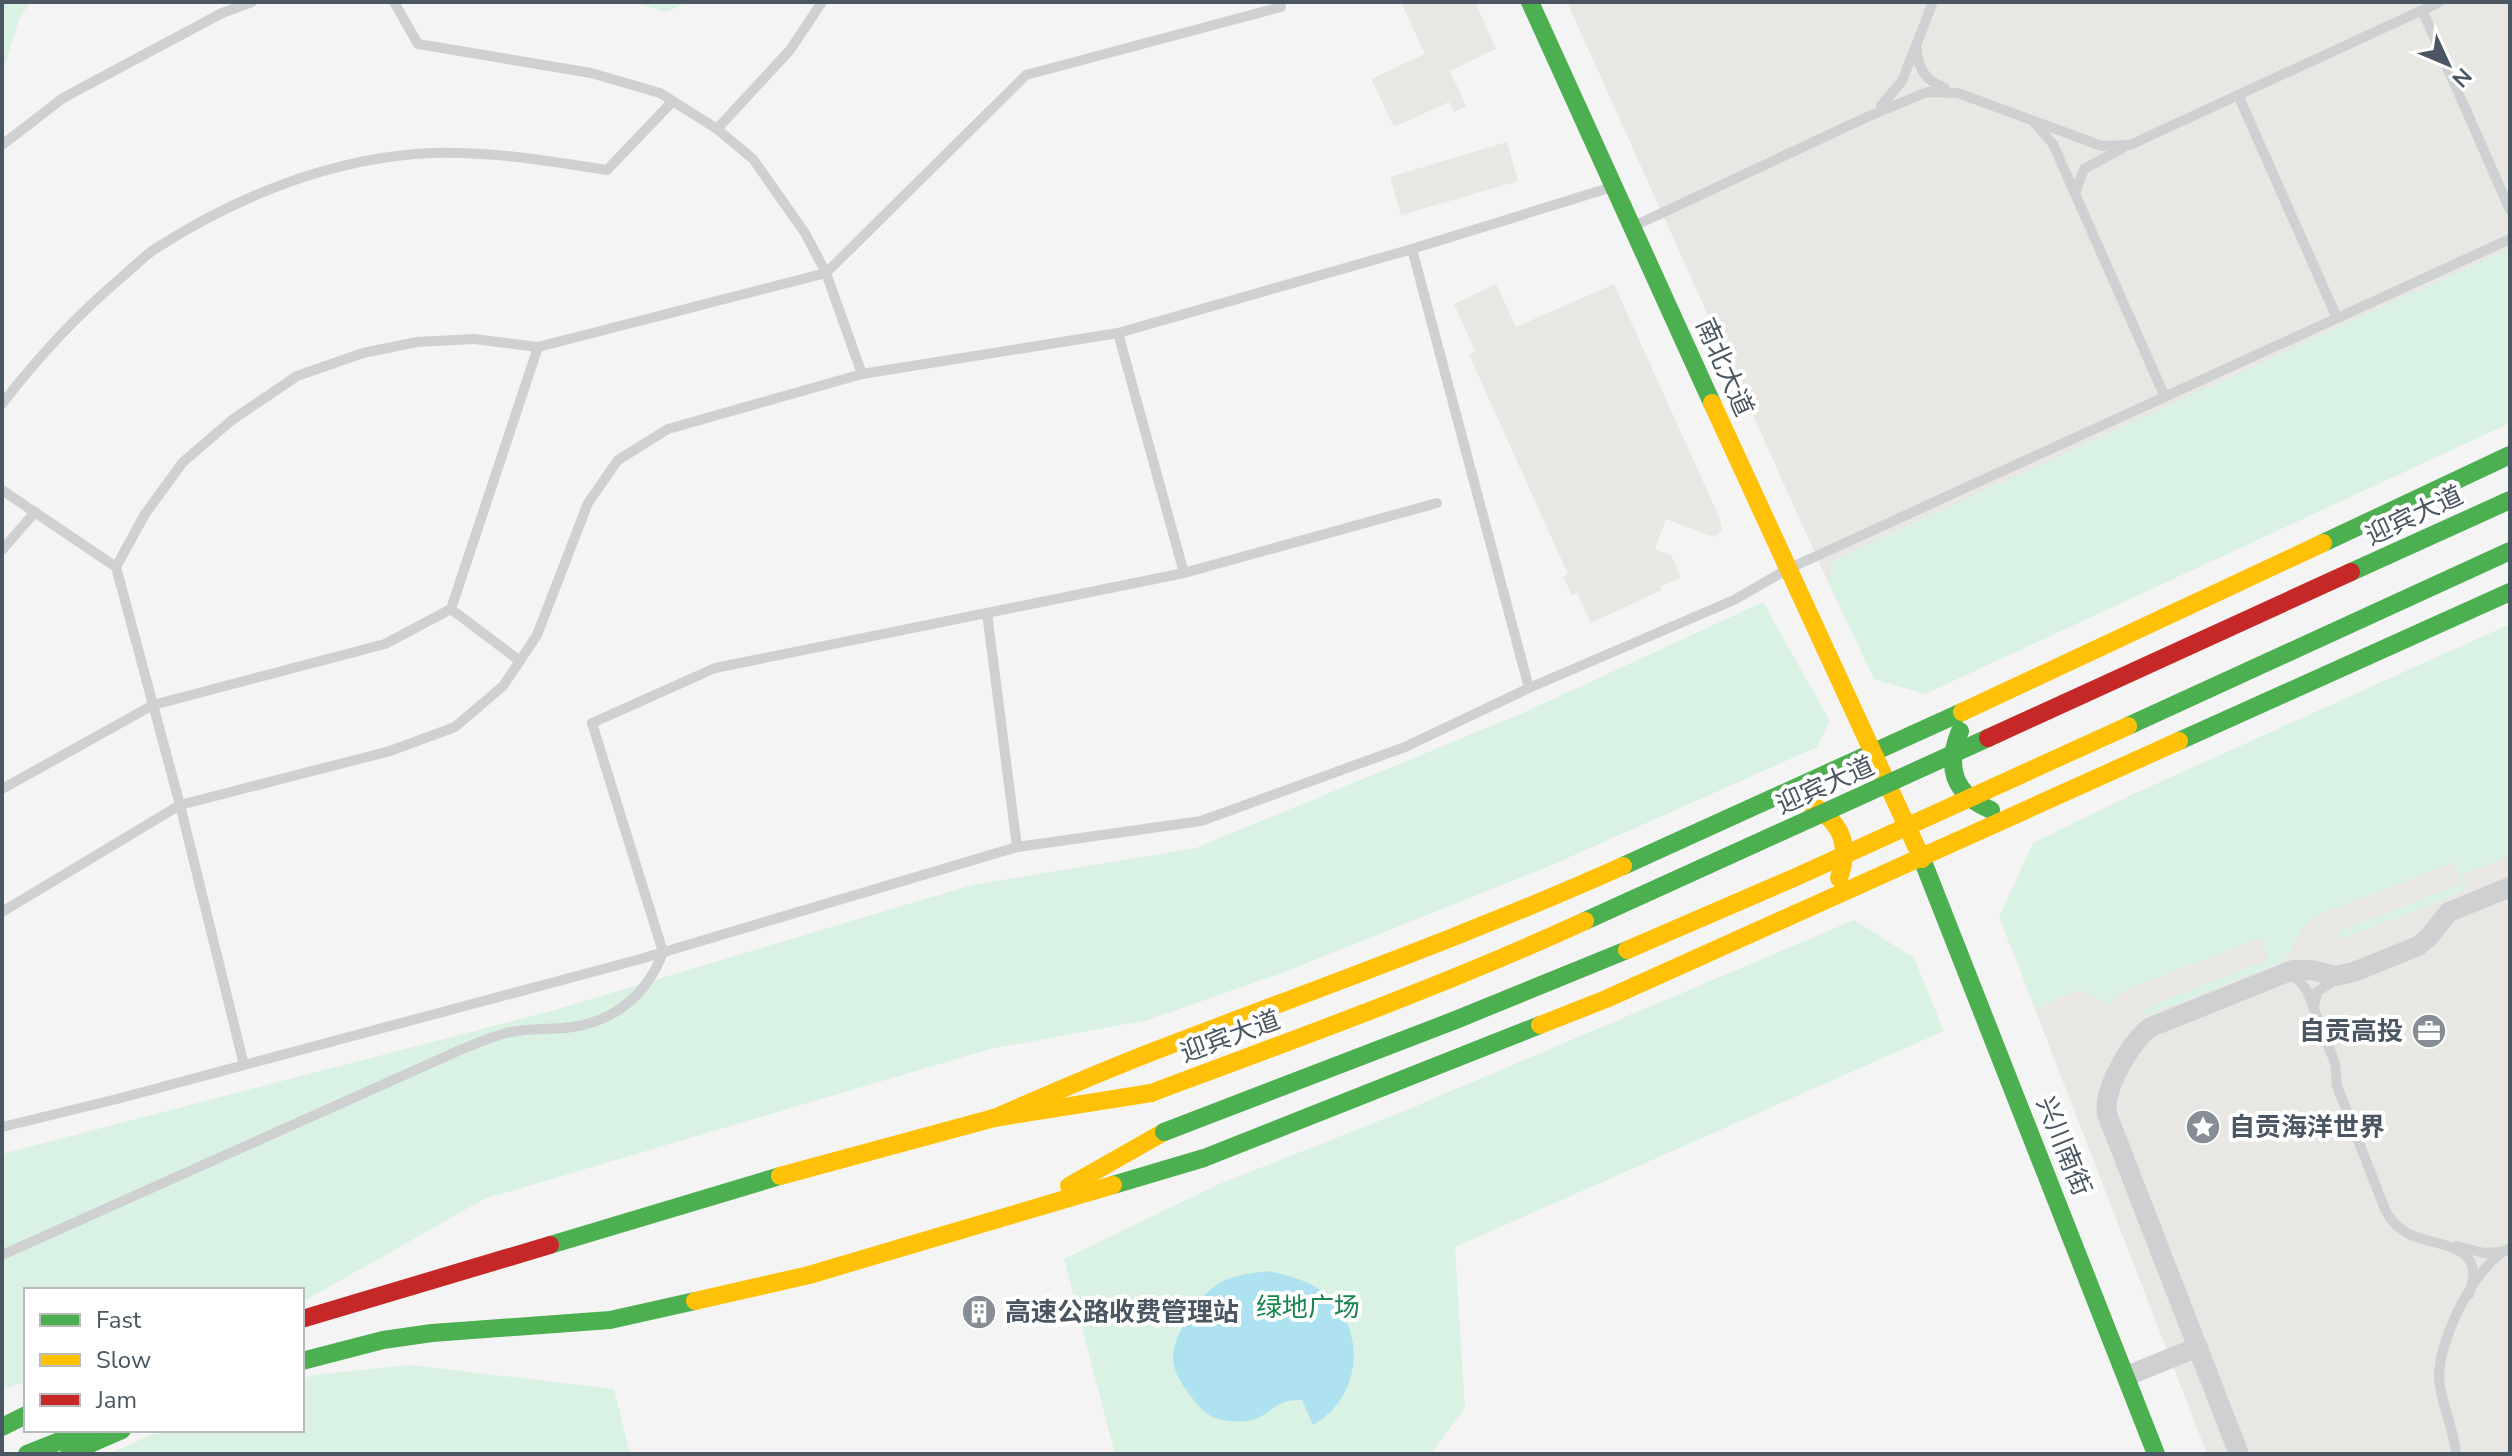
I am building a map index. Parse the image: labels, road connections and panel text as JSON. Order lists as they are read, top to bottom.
{
  "streets": {
    "main road": ["南北大道", "迎宾大道", "兴川南街"]
  },
  "crossings": [
    ["南北大道", "兴川南街"]
  ],
  "parks": ["绿地广场"],
  "places": {
    "office": ["自贡高投"],
    "place": ["自贡海洋世界"],
    "building": ["高速公路收费管理站"]
  },
  "legend": ["Fast", "Slow", "Jam"],
  "north": "bottom right"
}
